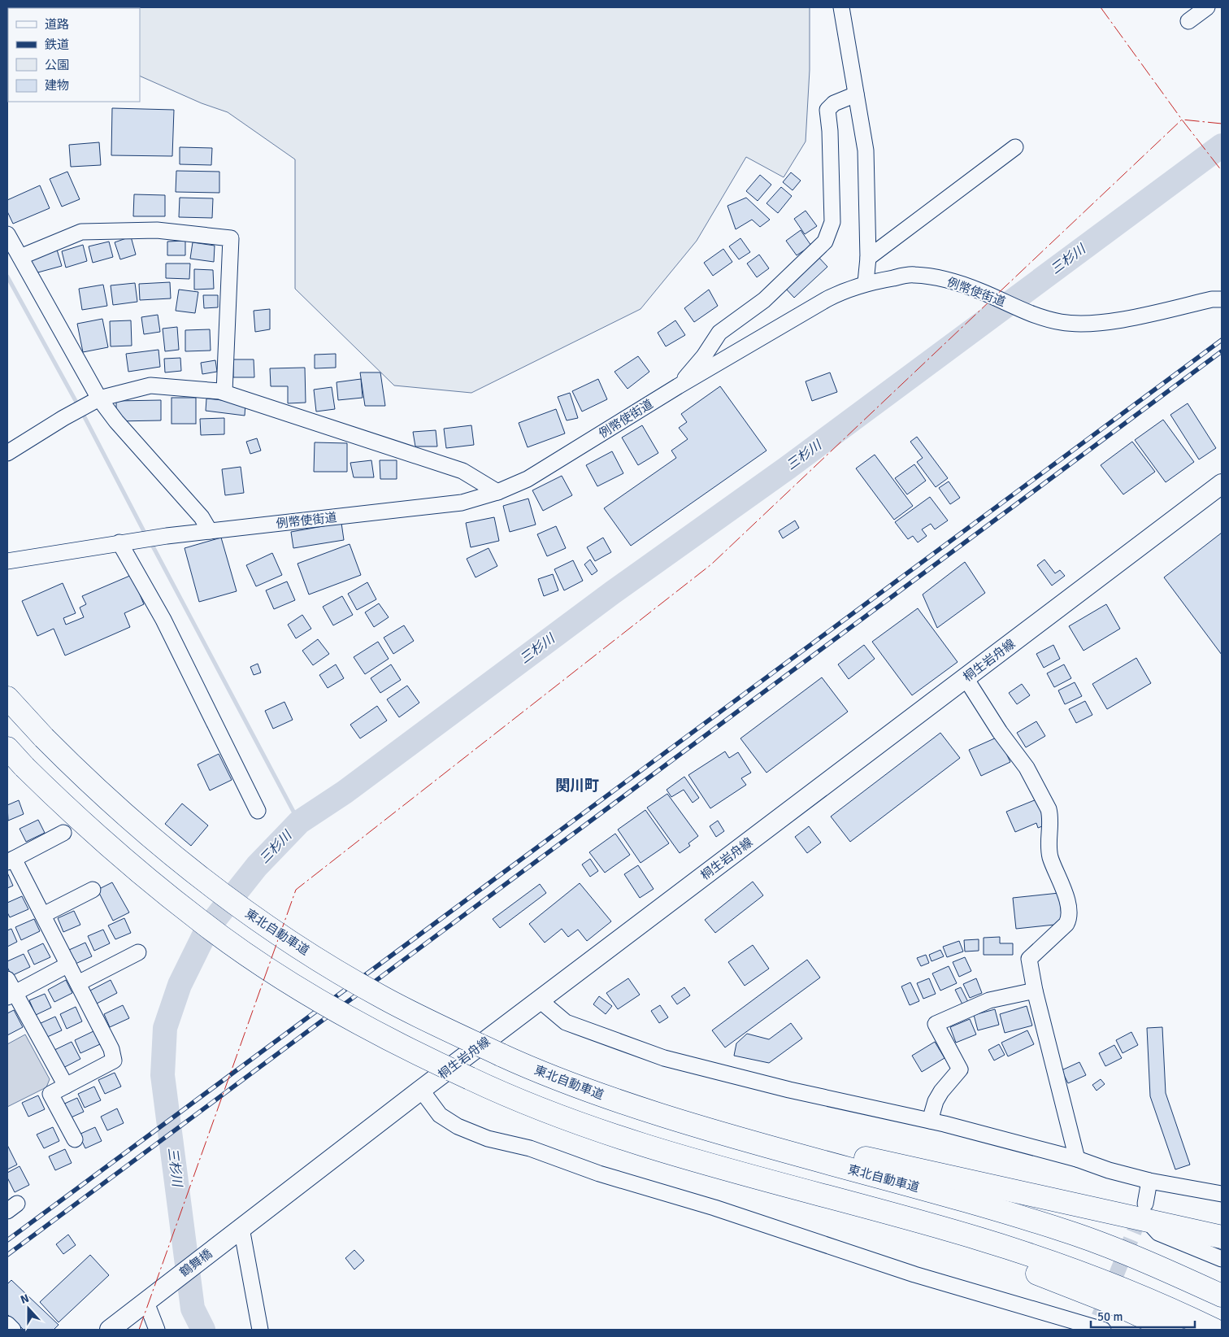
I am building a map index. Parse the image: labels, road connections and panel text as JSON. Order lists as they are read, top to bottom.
{
  "streets": {
    "highway": ["東北自動車道"],
    "main road": ["桐生岩舟線", "鶴舞橋"],
    "street": ["例幣使街道"]
  },
  "crossings": [
    ["桐生岩舟線", "鶴舞橋"]
  ],
  "districts": ["関川町"],
  "water": ["三杉川"],
  "legend": [
    "道路",
    "鉄道",
    "公園",
    "建物"
  ],
  "scale_bar": "50 m",
  "north": "top"
}
